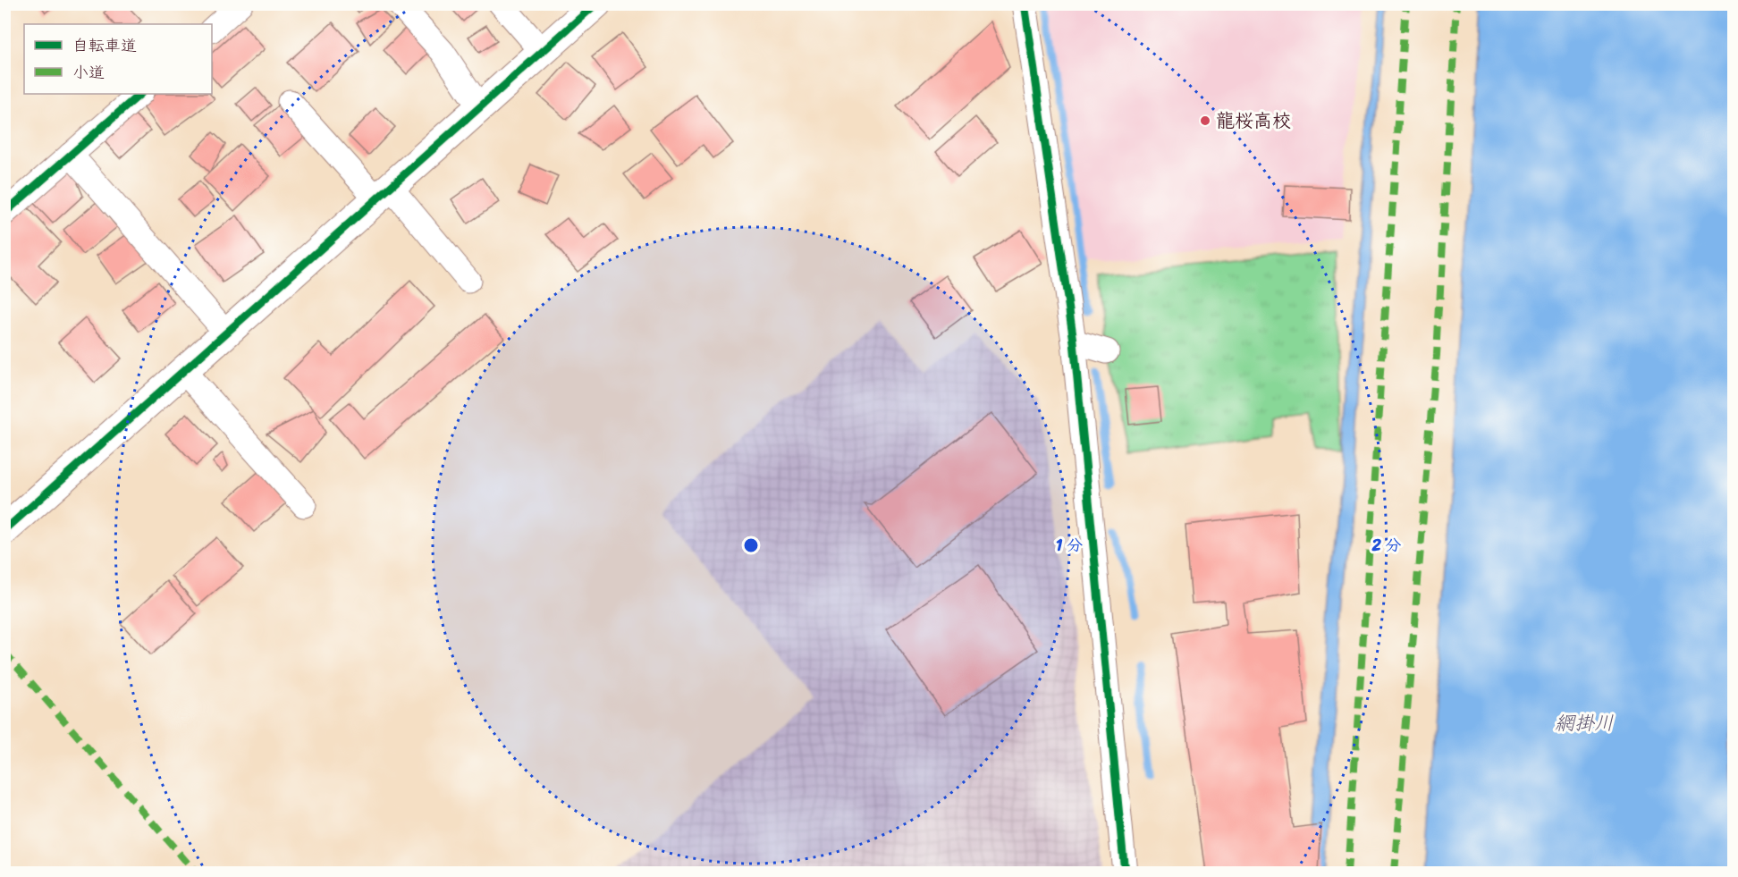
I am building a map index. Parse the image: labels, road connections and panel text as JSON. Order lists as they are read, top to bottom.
{
  "water": ["網掛川"],
  "places": ["龍桜高校"],
  "legend": ["自転車道", "小道"],
  "rings": ["1 分", "2 分"]
}
